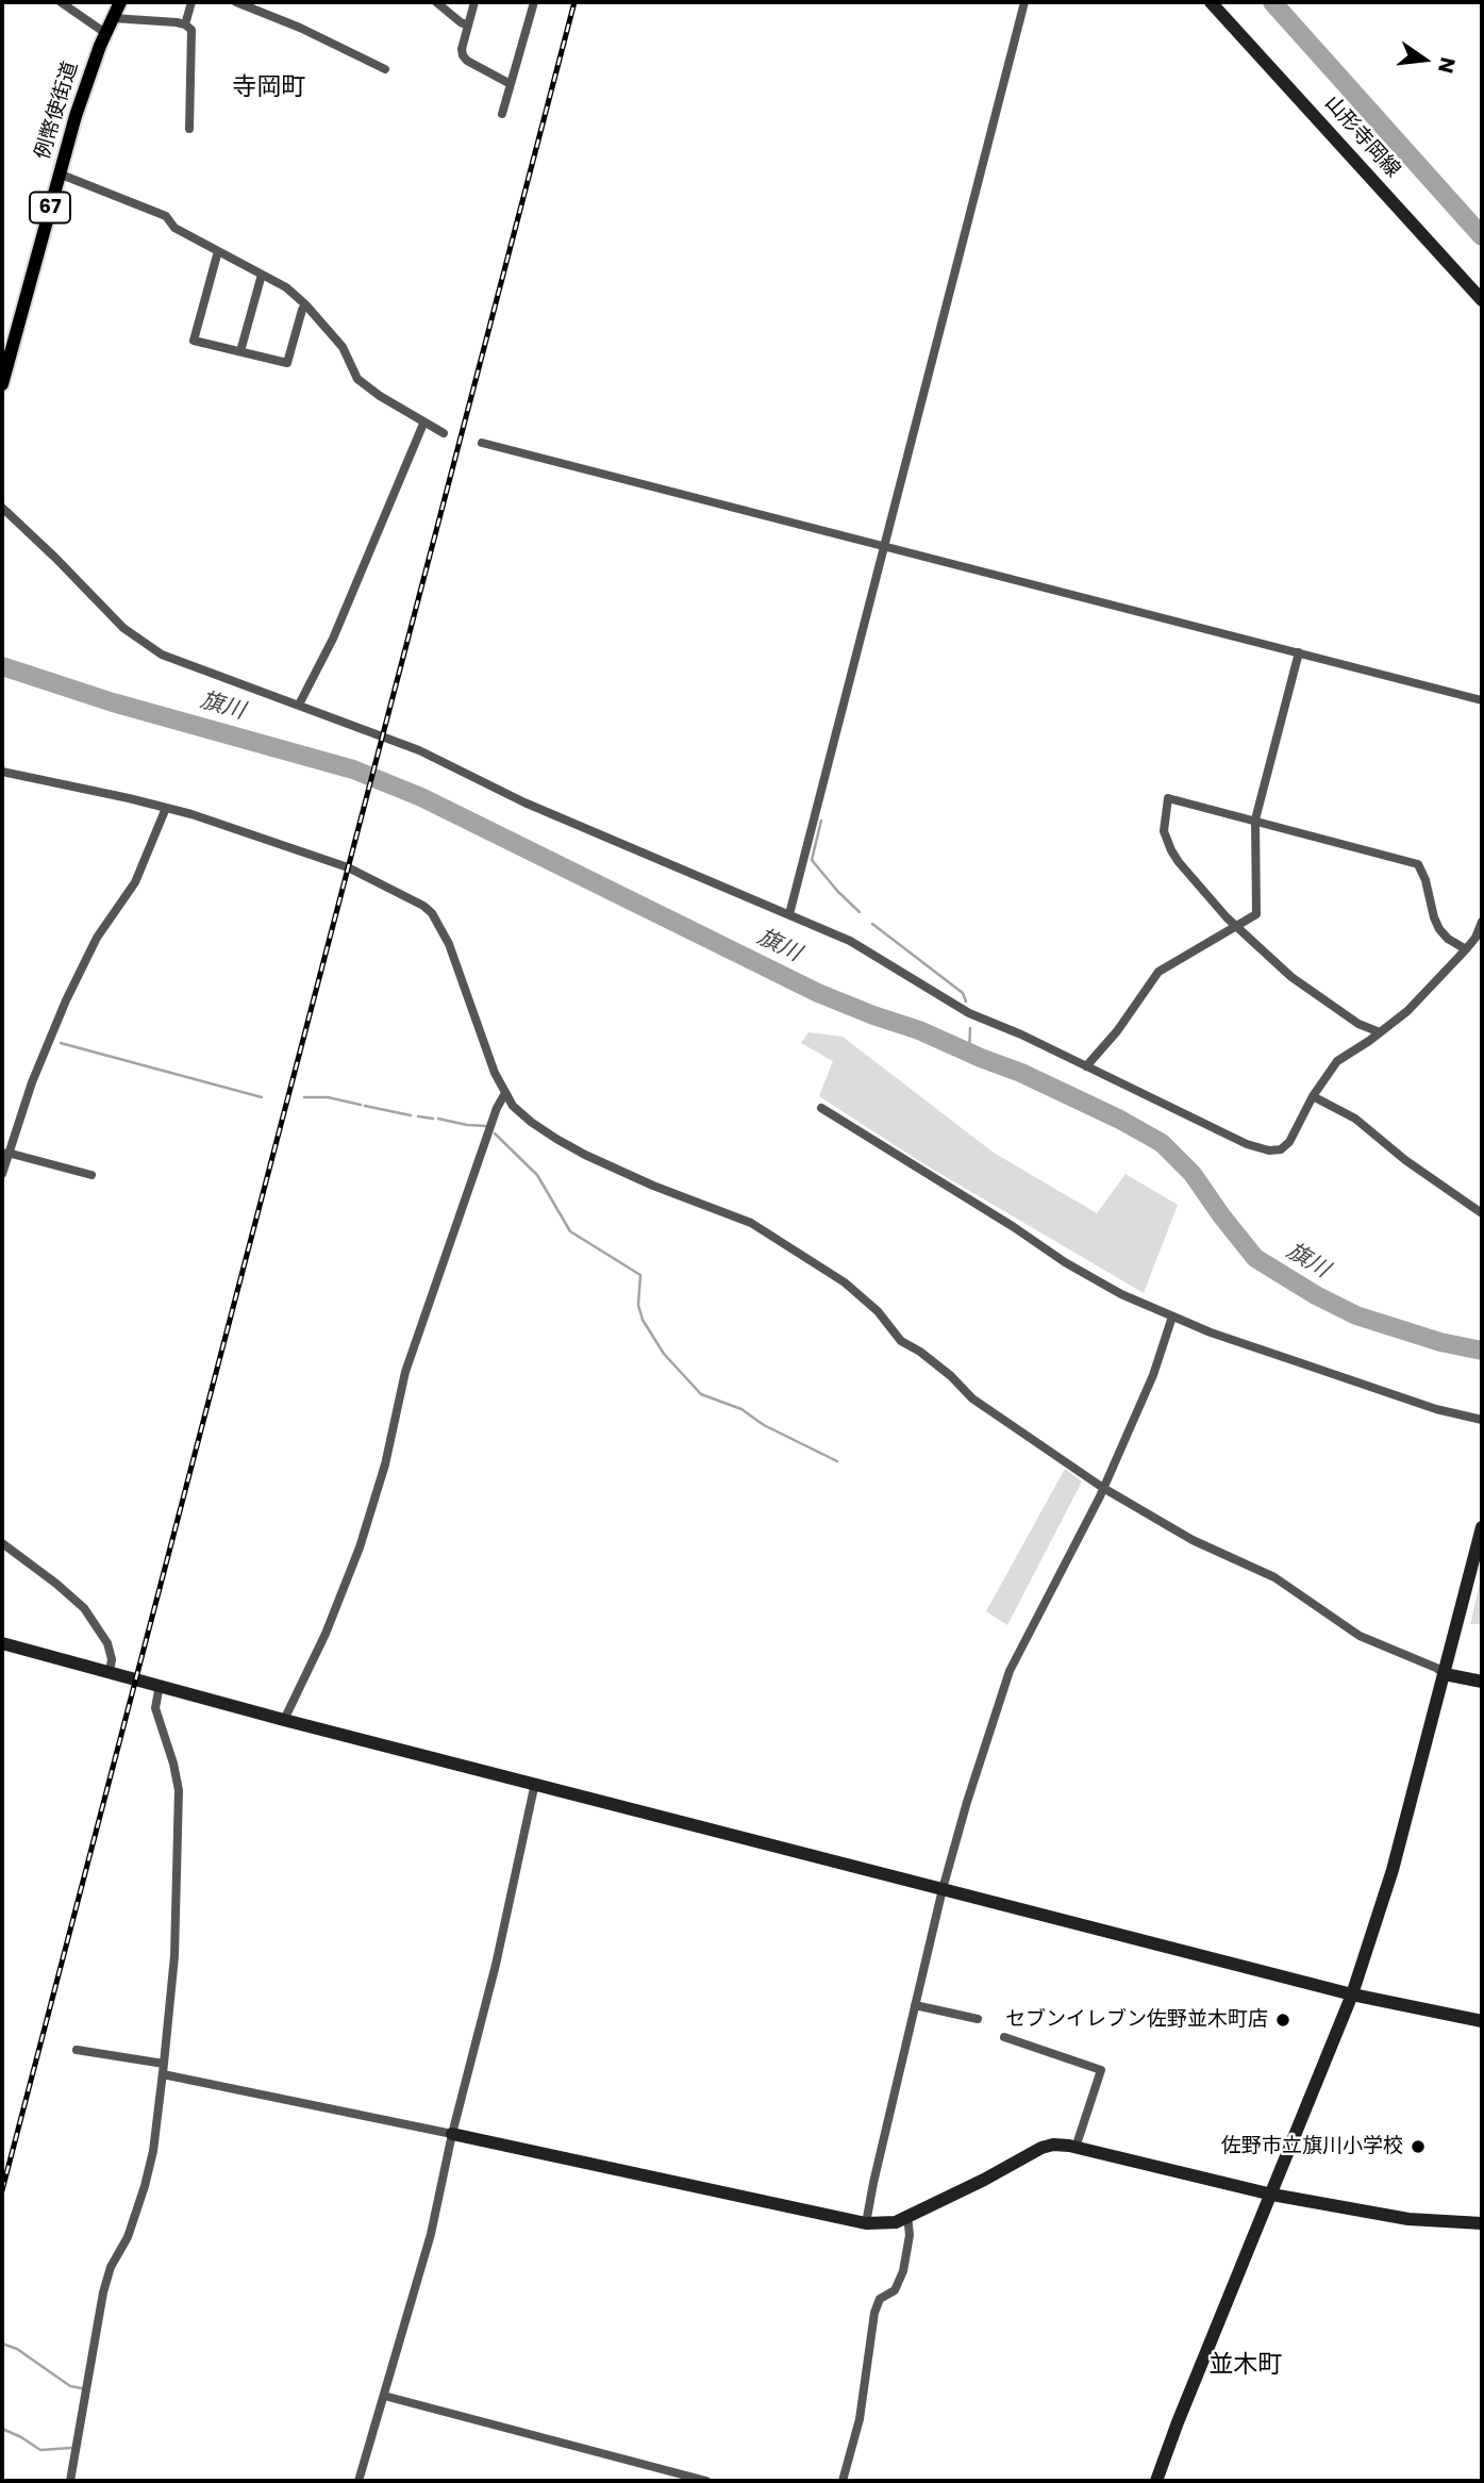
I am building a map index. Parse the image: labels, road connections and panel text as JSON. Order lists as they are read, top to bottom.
{
  "streets": {
    "main road": ["例幣使街道", "67"],
    "street": ["山形寺岡線"]
  },
  "crossings": [
    ["例幣使街道", "67"]
  ],
  "districts": ["寺岡町", "並木町"],
  "water": ["旗川"],
  "places": ["セブンイレブン佐野並木町店", "佐野市立旗川小学校"],
  "north": "right"
}
